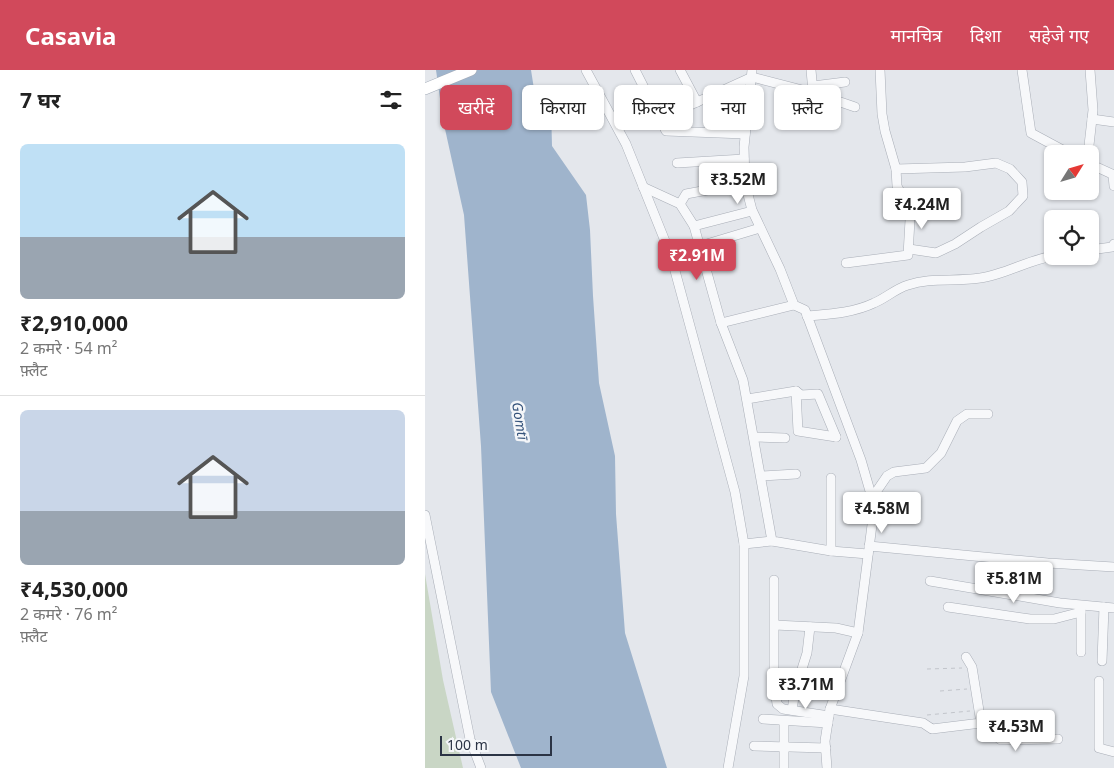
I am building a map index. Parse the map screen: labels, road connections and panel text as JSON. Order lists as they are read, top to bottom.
{
  "water": ["Gomtī"],
  "scale_bar": "100 m",
  "north": "top right",
  "page": {
    "header": "Casavia",
    "nav": ["मानचित्र", "दिशा", "सहेजे गए"],
    "heading": "7 घर",
    "chip": [
      "खरीदें",
      "किराया",
      "फ़िल्टर",
      "नया",
      "फ़्लैट"
    ],
    "list": [
      {
        "name": "₹2,910,000",
        "note": "2 कमरे · 54 m² · फ़्लैट"
      },
      {
        "name": "₹4,530,000",
        "note": "2 कमरे · 76 m² · फ़्लैट"
      }
    ],
    "price": [
      "₹3.52M",
      "₹4.24M",
      "₹2.91M",
      "₹4.58M",
      "₹5.81M",
      "₹3.71M",
      "₹4.53M"
    ],
    "scale": "100 m"
  }
}
